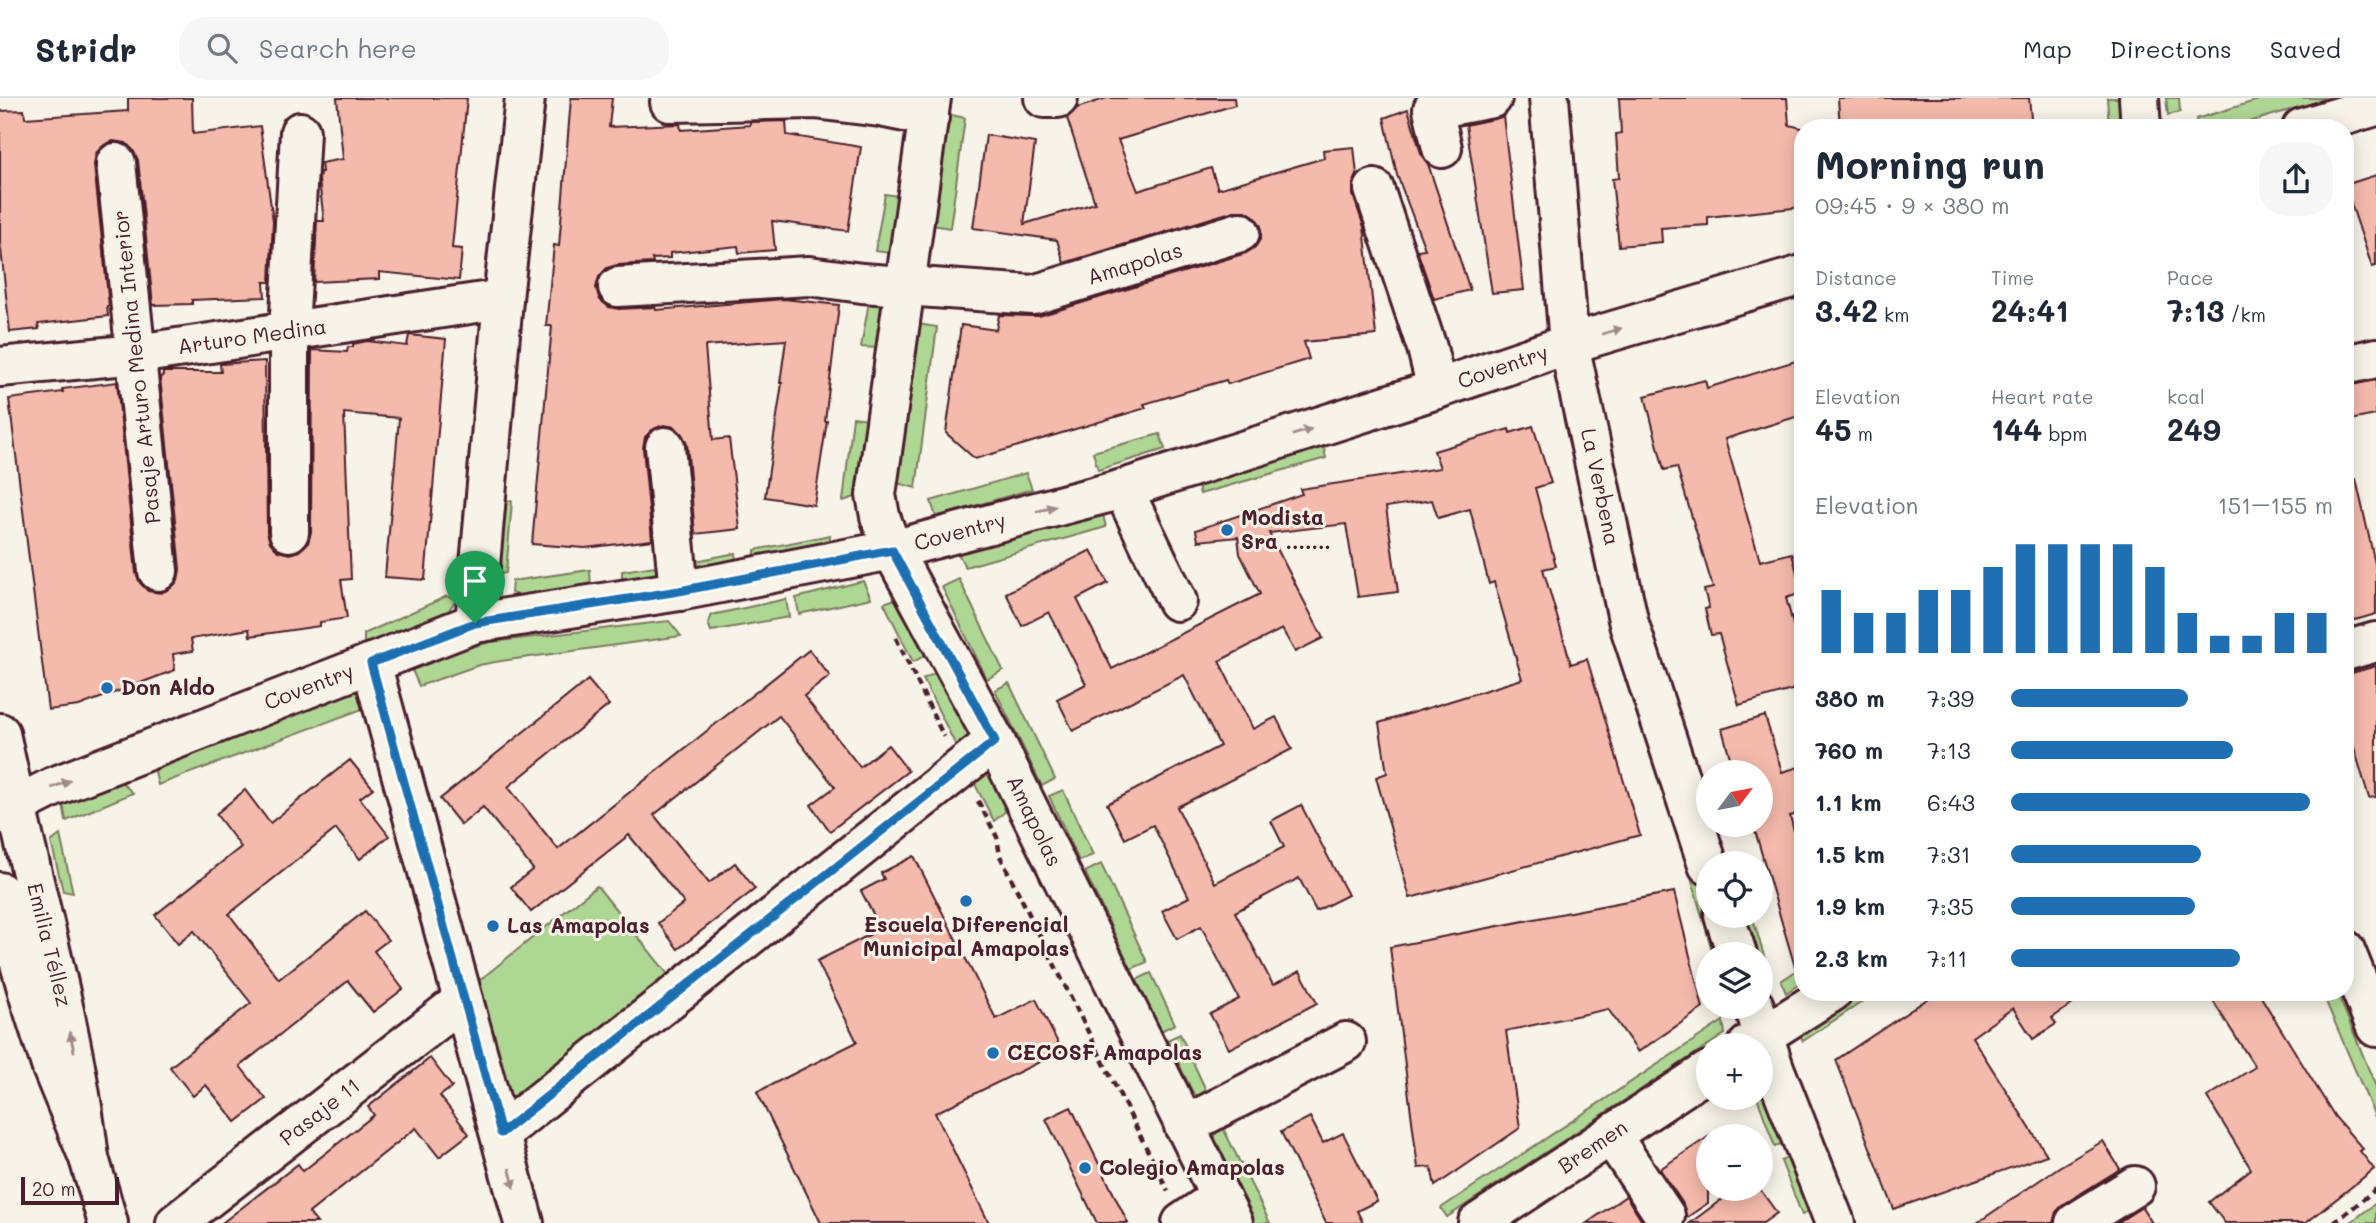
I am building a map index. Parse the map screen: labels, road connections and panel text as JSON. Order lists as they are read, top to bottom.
{
  "streets": {
    "street": [
      "Amapolas",
      "Arturo Medina",
      "Pasaje Arturo Medina Interior",
      "Coventry",
      "La Verbena",
      "Emilia Téllez",
      "Pasaje 11",
      "Bremen"
    ]
  },
  "crossings": [
    ["Amapolas", "Coventry"],
    ["Arturo Medina", "Pasaje Arturo Medina Interior"],
    ["Coventry", "La Verbena"],
    ["Coventry", "Emilia Téllez"]
  ],
  "one_way": ["Coventry"],
  "places": [
    "Modista Sra .......",
    "Don Aldo",
    "Escuela Diferencial Municipal Amapolas",
    "Las Amapolas",
    "CECOSF Amapolas",
    "Colegio Amapolas"
  ],
  "scale_bar": "20 m",
  "north": "top right",
  "page": {
    "header": "Stridr",
    "search": "Search here",
    "nav": ["Map", "Directions", "Saved"],
    "heading": ["Morning run", "09:45 · 9 × 380 m"],
    "stats": [
      ["Distance", "3.42 km"],
      ["Time", "24:41"],
      ["Pace", "7:13 /km"],
      ["Elevation", "45 m"],
      ["Heart rate", "144 bpm"],
      ["kcal", "249"]
    ],
    "chart": ["Elevation", "151–155 m"],
    "list": [
      {
        "name": "380 m",
        "note": "7:39"
      },
      {
        "name": "760 m",
        "note": "7:13"
      },
      {
        "name": "1.1 km",
        "note": "6:43"
      },
      {
        "name": "1.5 km",
        "note": "7:31"
      },
      {
        "name": "1.9 km",
        "note": "7:35"
      },
      {
        "name": "2.3 km",
        "note": "7:11"
      }
    ],
    "map_buttons": ["+", "−"],
    "scale": "20 m"
  }
}
